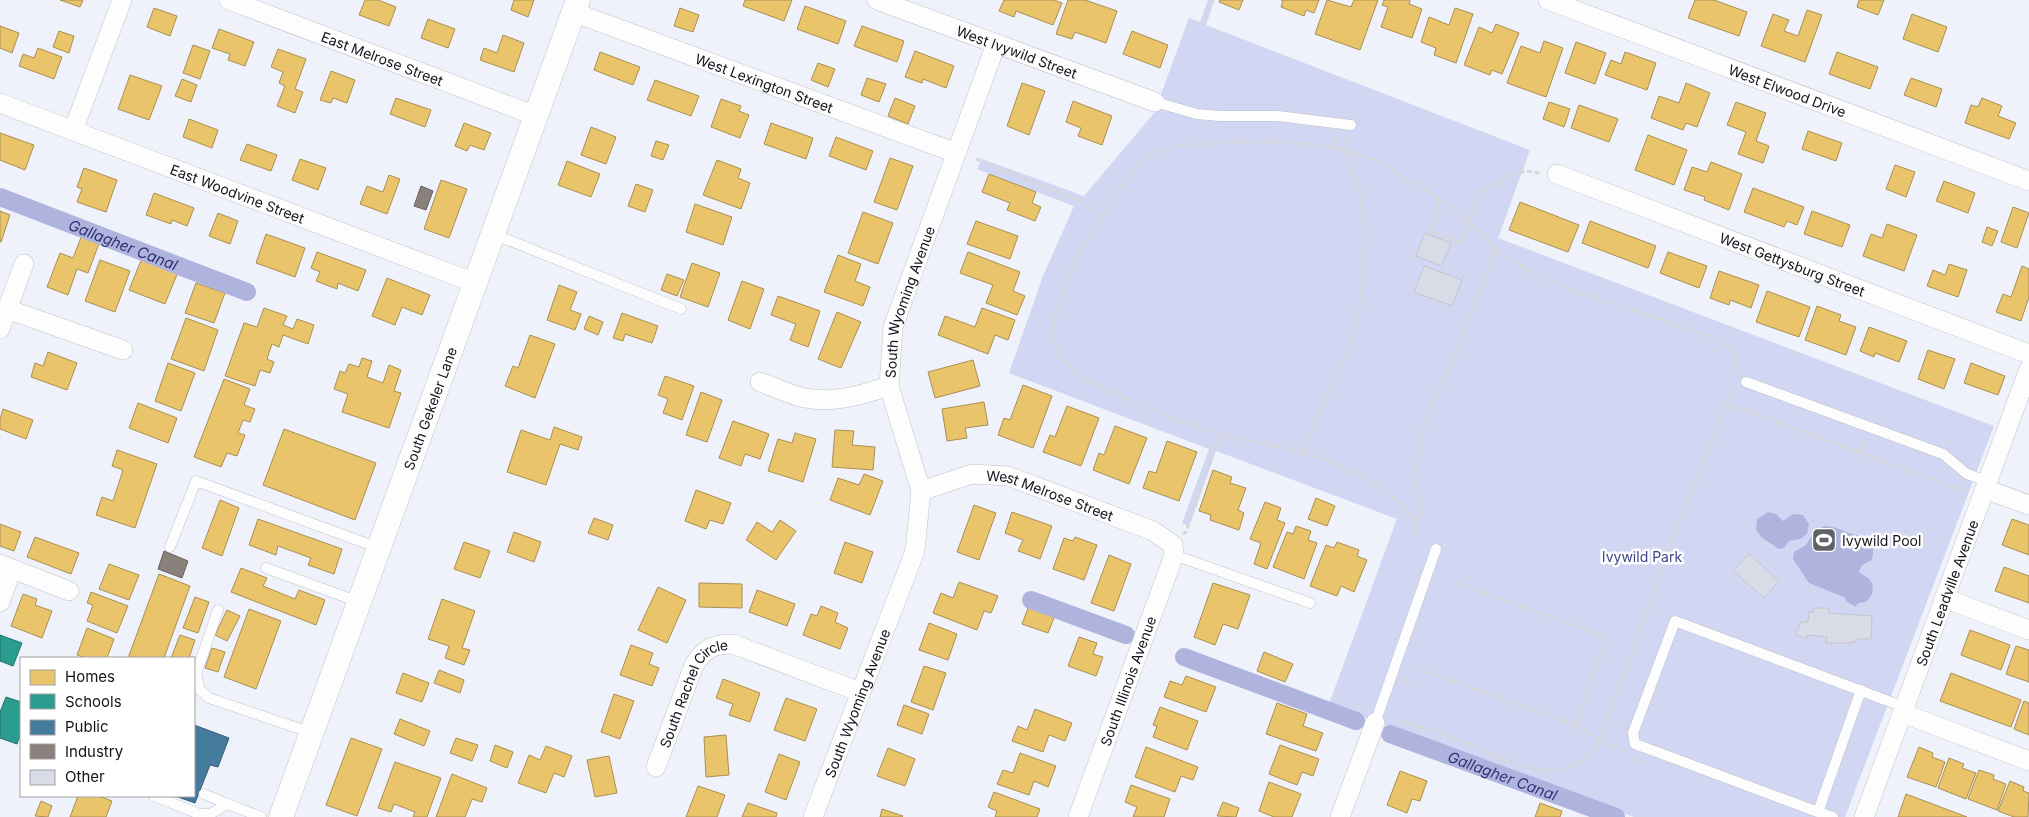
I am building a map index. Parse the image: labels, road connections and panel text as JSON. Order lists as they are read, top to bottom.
{
  "streets": {
    "street": [
      "West Ivywild Street",
      "East Melrose Street",
      "West Lexington Street",
      "West Elwood Drive",
      "East Woodvine Street",
      "West Gettysburg Street",
      "South Wyoming Avenue",
      "South Gekeler Lane",
      "West Melrose Street",
      "South Leadville Avenue",
      "South Illinois Avenue",
      "South Rachel Circle"
    ]
  },
  "crossings": [
    ["West Ivywild Street", "South Wyoming Avenue"],
    ["East Melrose Street", "South Gekeler Lane"],
    ["West Lexington Street", "South Wyoming Avenue"],
    ["West Lexington Street", "South Gekeler Lane"],
    ["East Woodvine Street", "South Gekeler Lane"],
    ["South Wyoming Avenue", "West Melrose Street"],
    ["South Wyoming Avenue", "South Rachel Circle"],
    ["West Melrose Street", "South Illinois Avenue"]
  ],
  "water": ["Gallagher Canal"],
  "parks": ["Ivywild Park"],
  "places": {
    "sports": ["Ivywild Pool"]
  },
  "legend": [
    "Homes",
    "Schools",
    "Public",
    "Industry",
    "Other"
  ]
}
